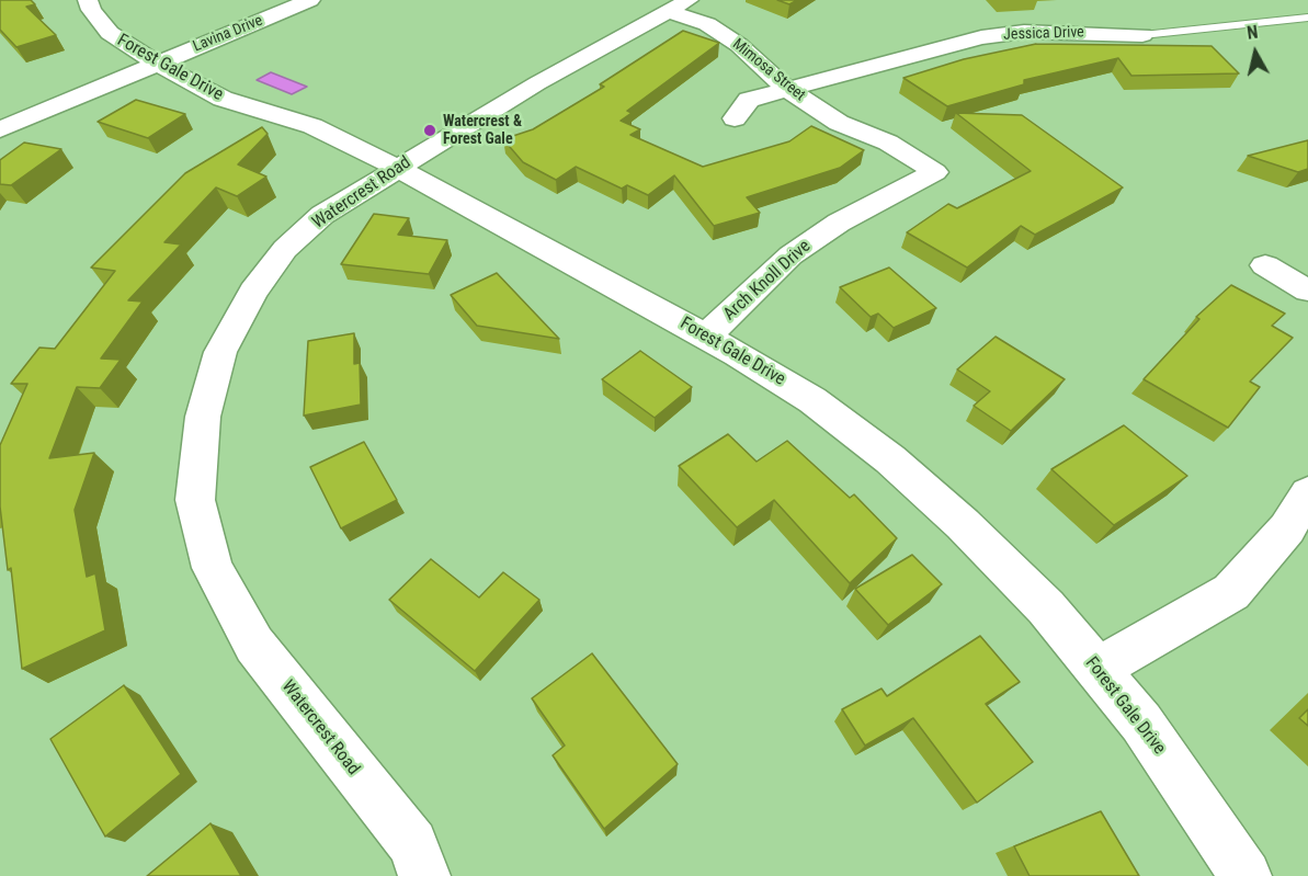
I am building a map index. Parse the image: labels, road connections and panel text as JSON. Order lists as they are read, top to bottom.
{
  "streets": {
    "street": [
      "Lavina Drive",
      "Jessica Drive",
      "Forest Gale Drive",
      "Mimosa Street",
      "Watercrest Road",
      "Arch Knoll Drive"
    ]
  },
  "crossings": [
    ["Lavina Drive", "Forest Gale Drive"],
    ["Jessica Drive", "Mimosa Street"],
    ["Forest Gale Drive", "Watercrest Road"],
    ["Forest Gale Drive", "Arch Knoll Drive"],
    ["Mimosa Street", "Watercrest Road"],
    ["Mimosa Street", "Arch Knoll Drive"]
  ],
  "places": ["Watercrest & Forest Gale"],
  "north": "top"
}
